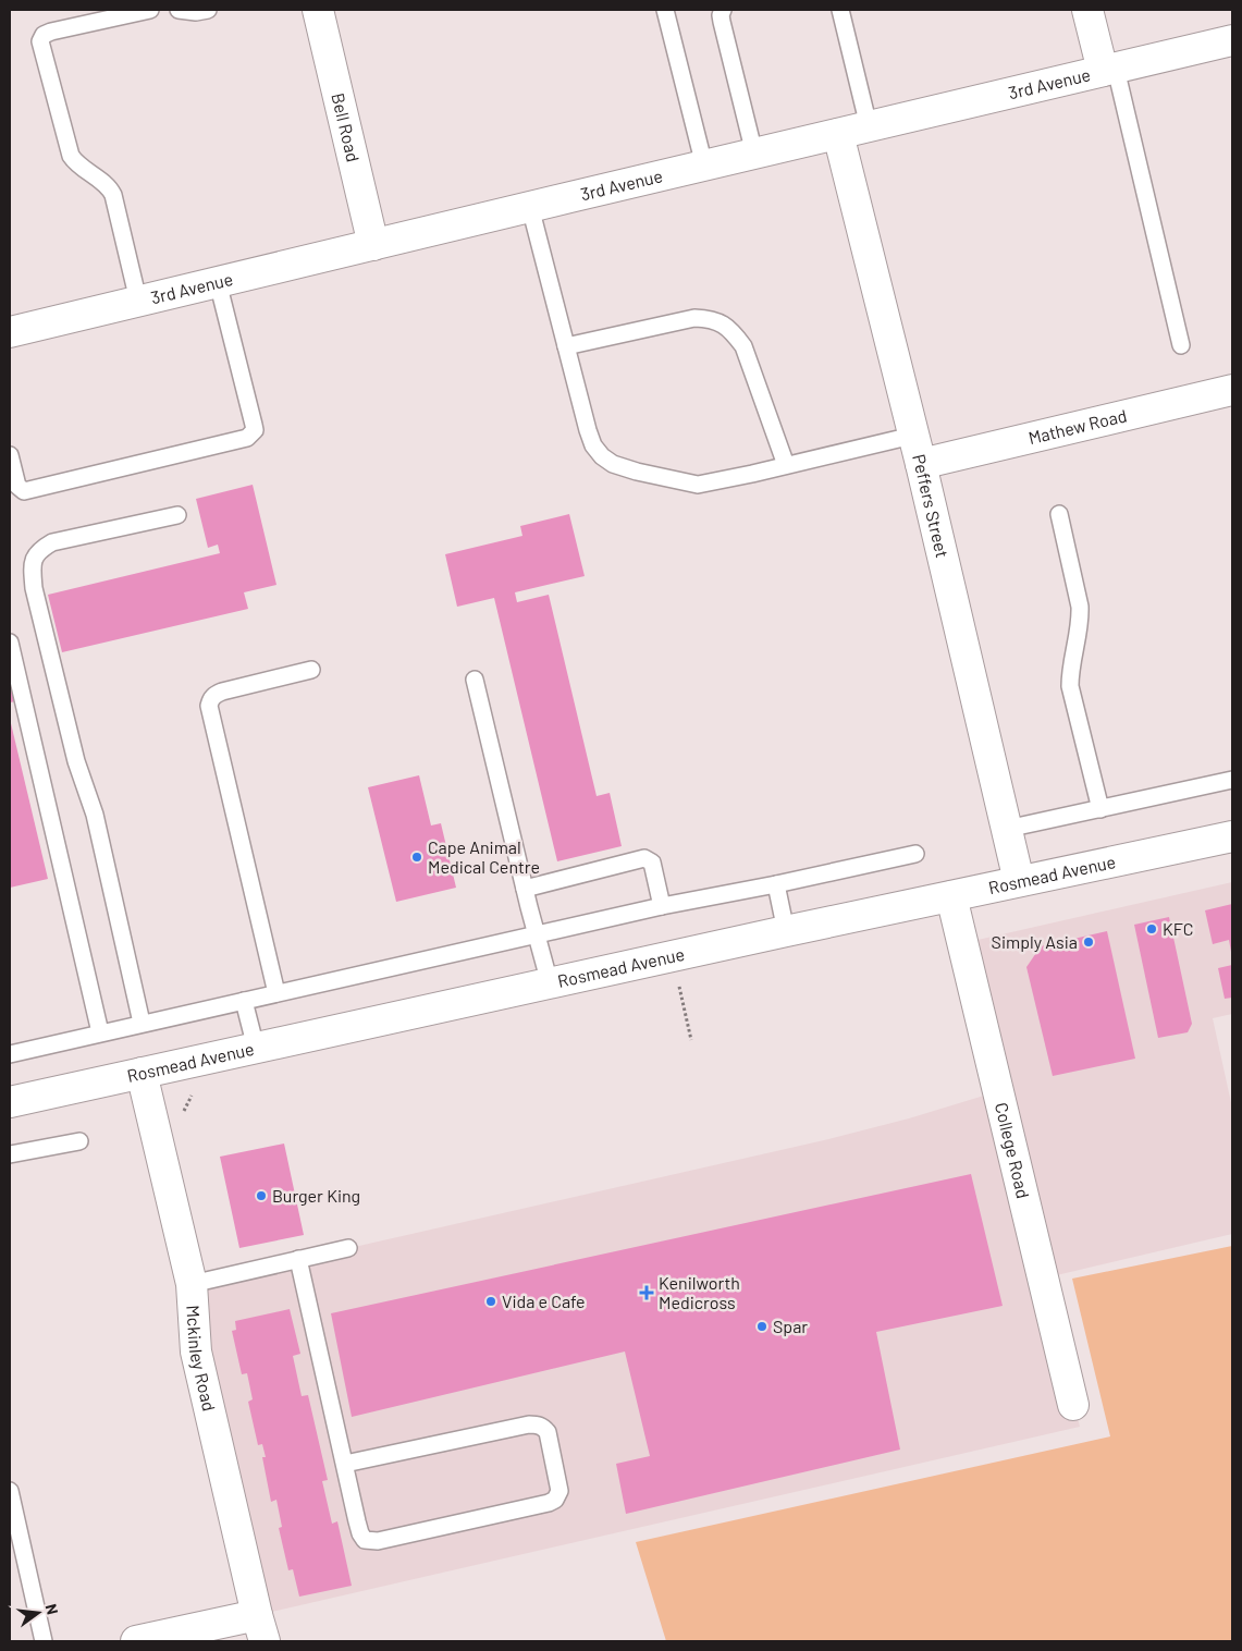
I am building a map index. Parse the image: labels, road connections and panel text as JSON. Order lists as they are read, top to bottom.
{
  "streets": {
    "street": [
      "3rd Avenue",
      "Bell Road",
      "Mathew Road",
      "Peffers Street",
      "Rosmead Avenue",
      "College Road",
      "Mckinley Road"
    ]
  },
  "crossings": [
    ["3rd Avenue", "Bell Road"],
    ["3rd Avenue", "Peffers Street"],
    ["Mathew Road", "Peffers Street"],
    ["Peffers Street", "Rosmead Avenue"],
    ["Rosmead Avenue", "College Road"],
    ["Rosmead Avenue", "Mckinley Road"]
  ],
  "places": {
    "other": [
      "Cape Animal Medical Centre",
      "KFC",
      "Simply Asia",
      "Burger King",
      "Vida e Cafe",
      "Spar"
    ],
    "health": ["Kenilworth Medicross"]
  },
  "north": "right"
}
